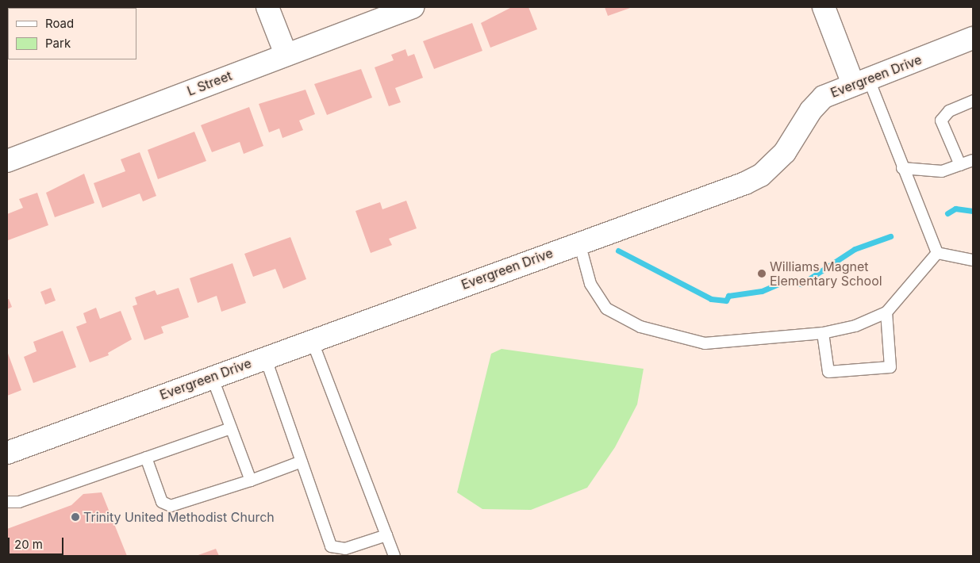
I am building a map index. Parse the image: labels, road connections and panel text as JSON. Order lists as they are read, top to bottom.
{
  "streets": {
    "street": ["Evergreen Drive", "L Street"]
  },
  "places": ["Williams Magnet Elementary School", "Trinity United Methodist Church"],
  "legend": ["Road", "Park"],
  "scale_bar": "20 m"
}
